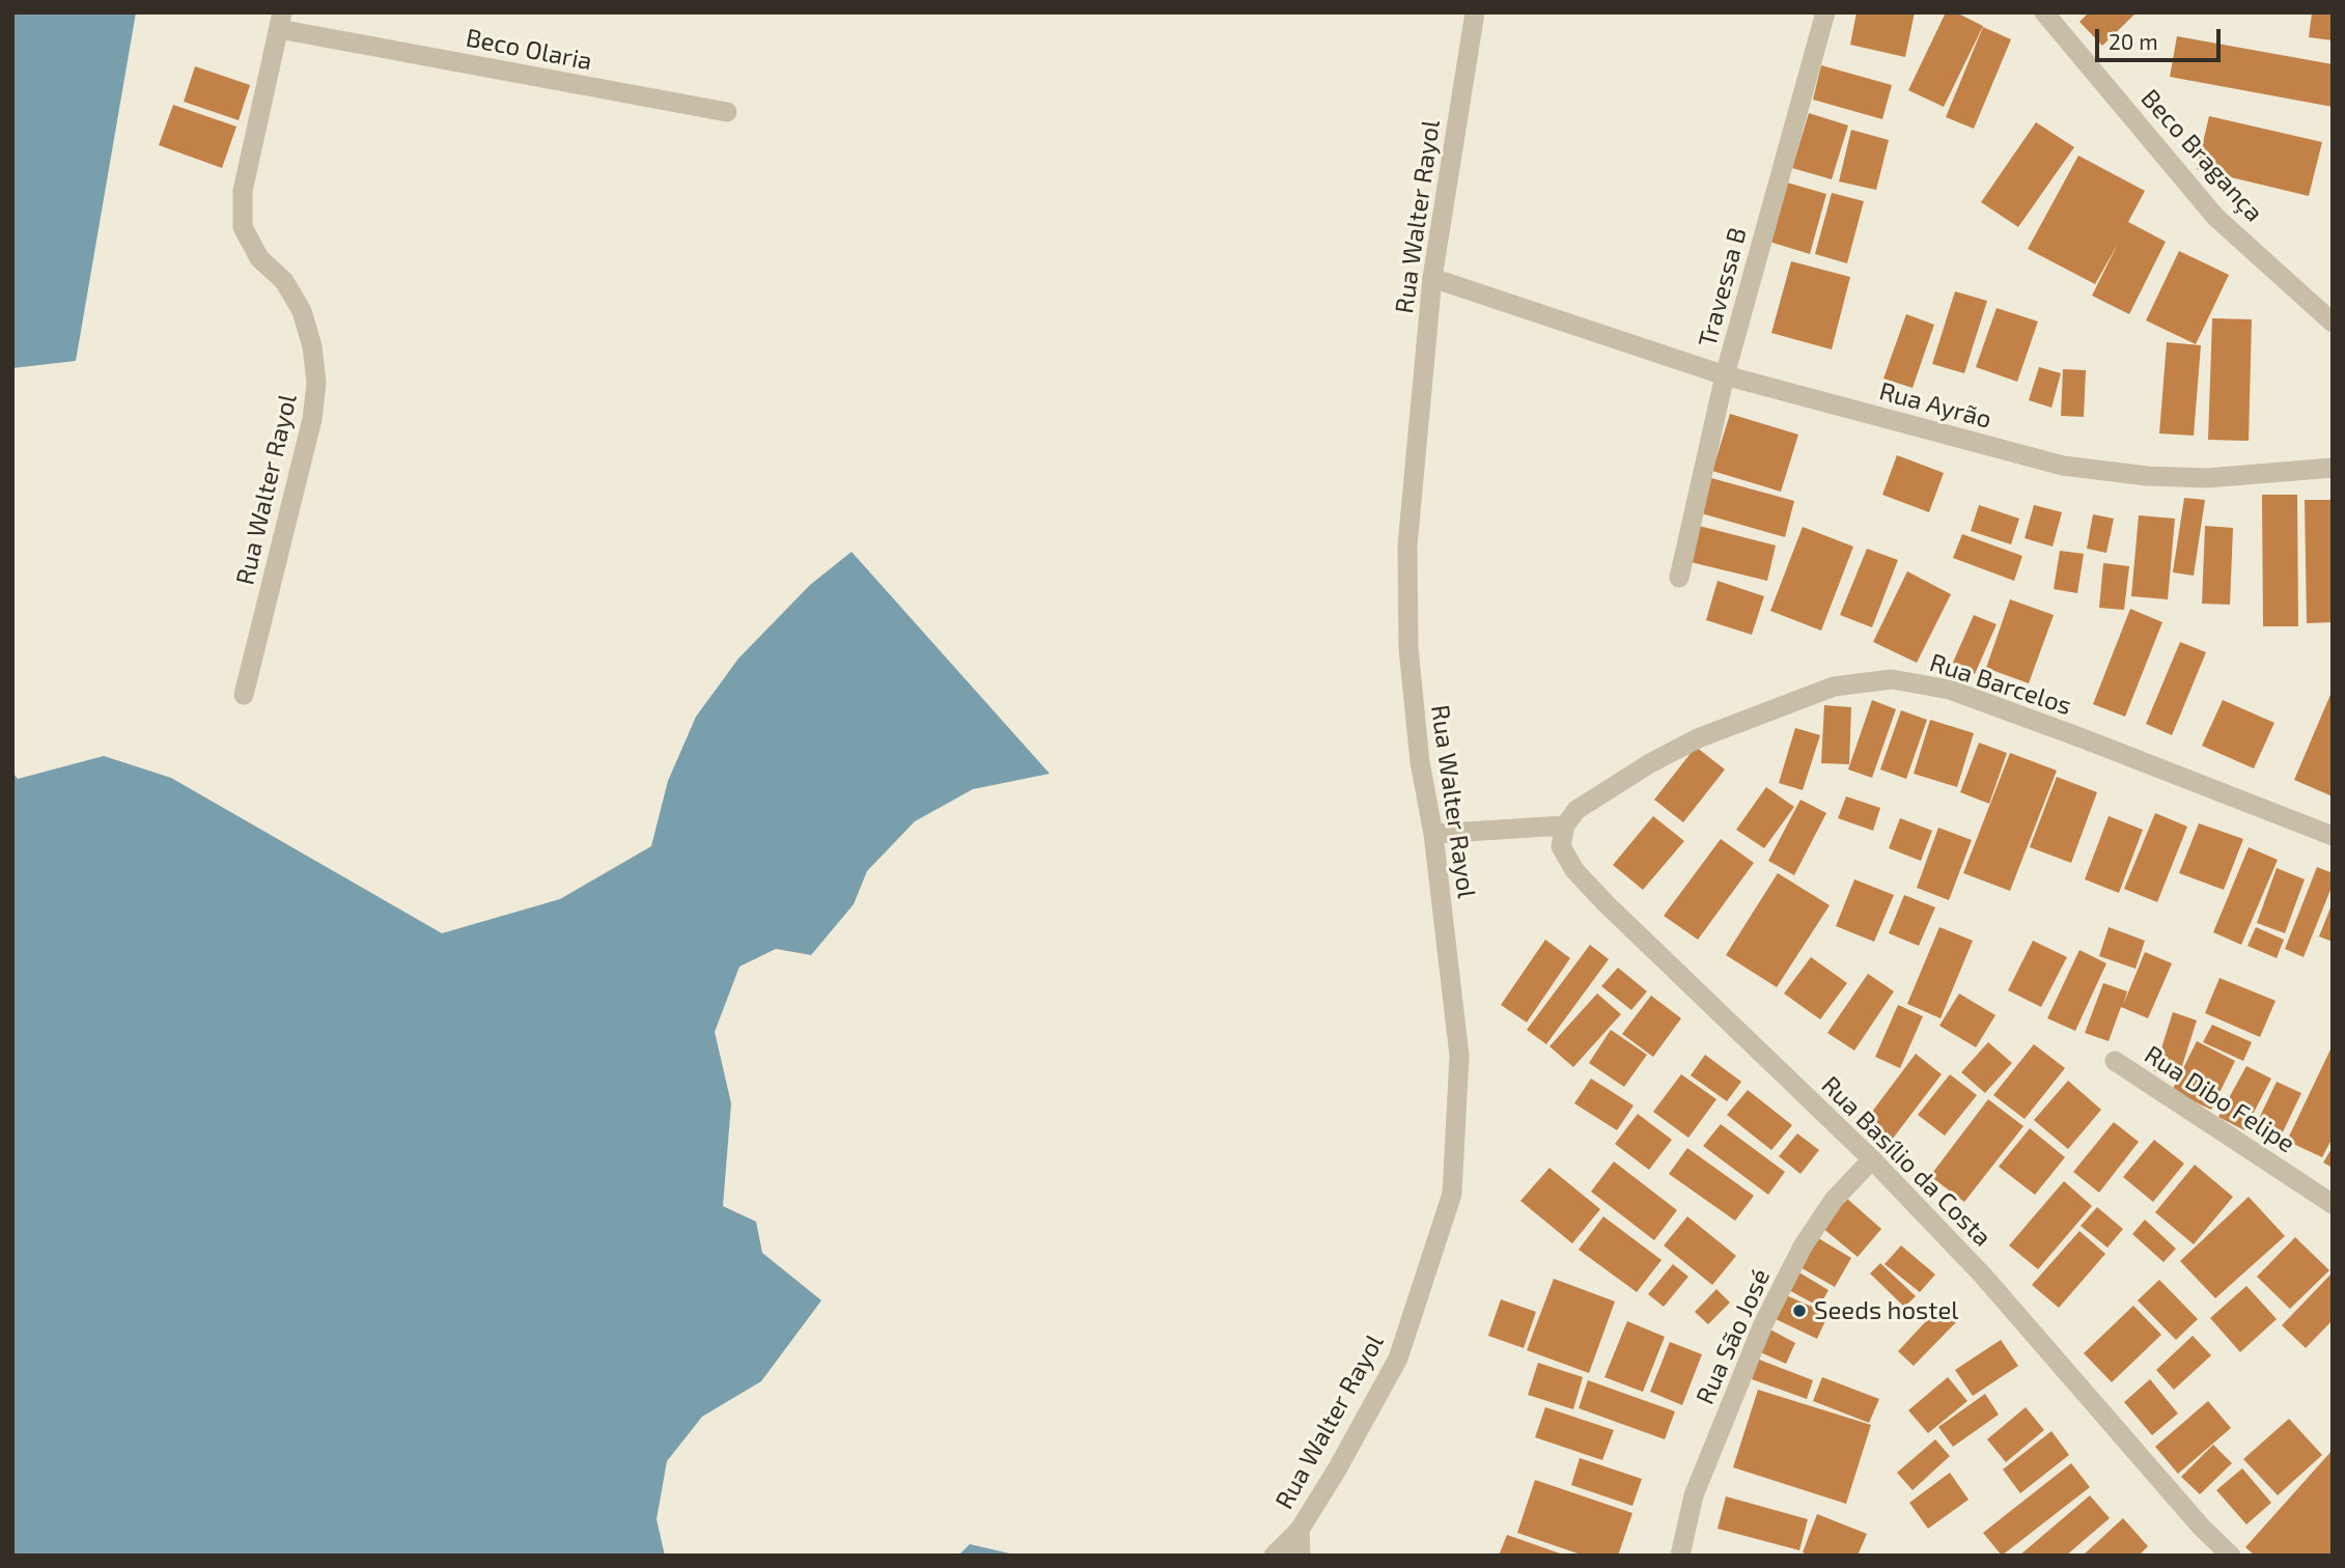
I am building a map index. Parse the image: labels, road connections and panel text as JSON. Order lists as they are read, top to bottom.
{
  "streets": {
    "street": [
      "Beco Olaria",
      "Beco Bragança",
      "Rua Walter Rayol",
      "Travessa B",
      "Rua Ayrão",
      "Rua Barcelos",
      "Rua Dibo Felipe",
      "Rua Basílio da Costa",
      "Rua São José"
    ]
  },
  "crossings": [
    ["Beco Olaria", "Rua Walter Rayol"],
    ["Rua Walter Rayol", "Rua Ayrão"],
    ["Travessa B", "Rua Ayrão"],
    ["Rua Barcelos", "Rua Basílio da Costa"],
    ["Rua Basílio da Costa", "Rua São José"]
  ],
  "places": ["Seeds hostel"],
  "scale_bar": "20 m"
}
